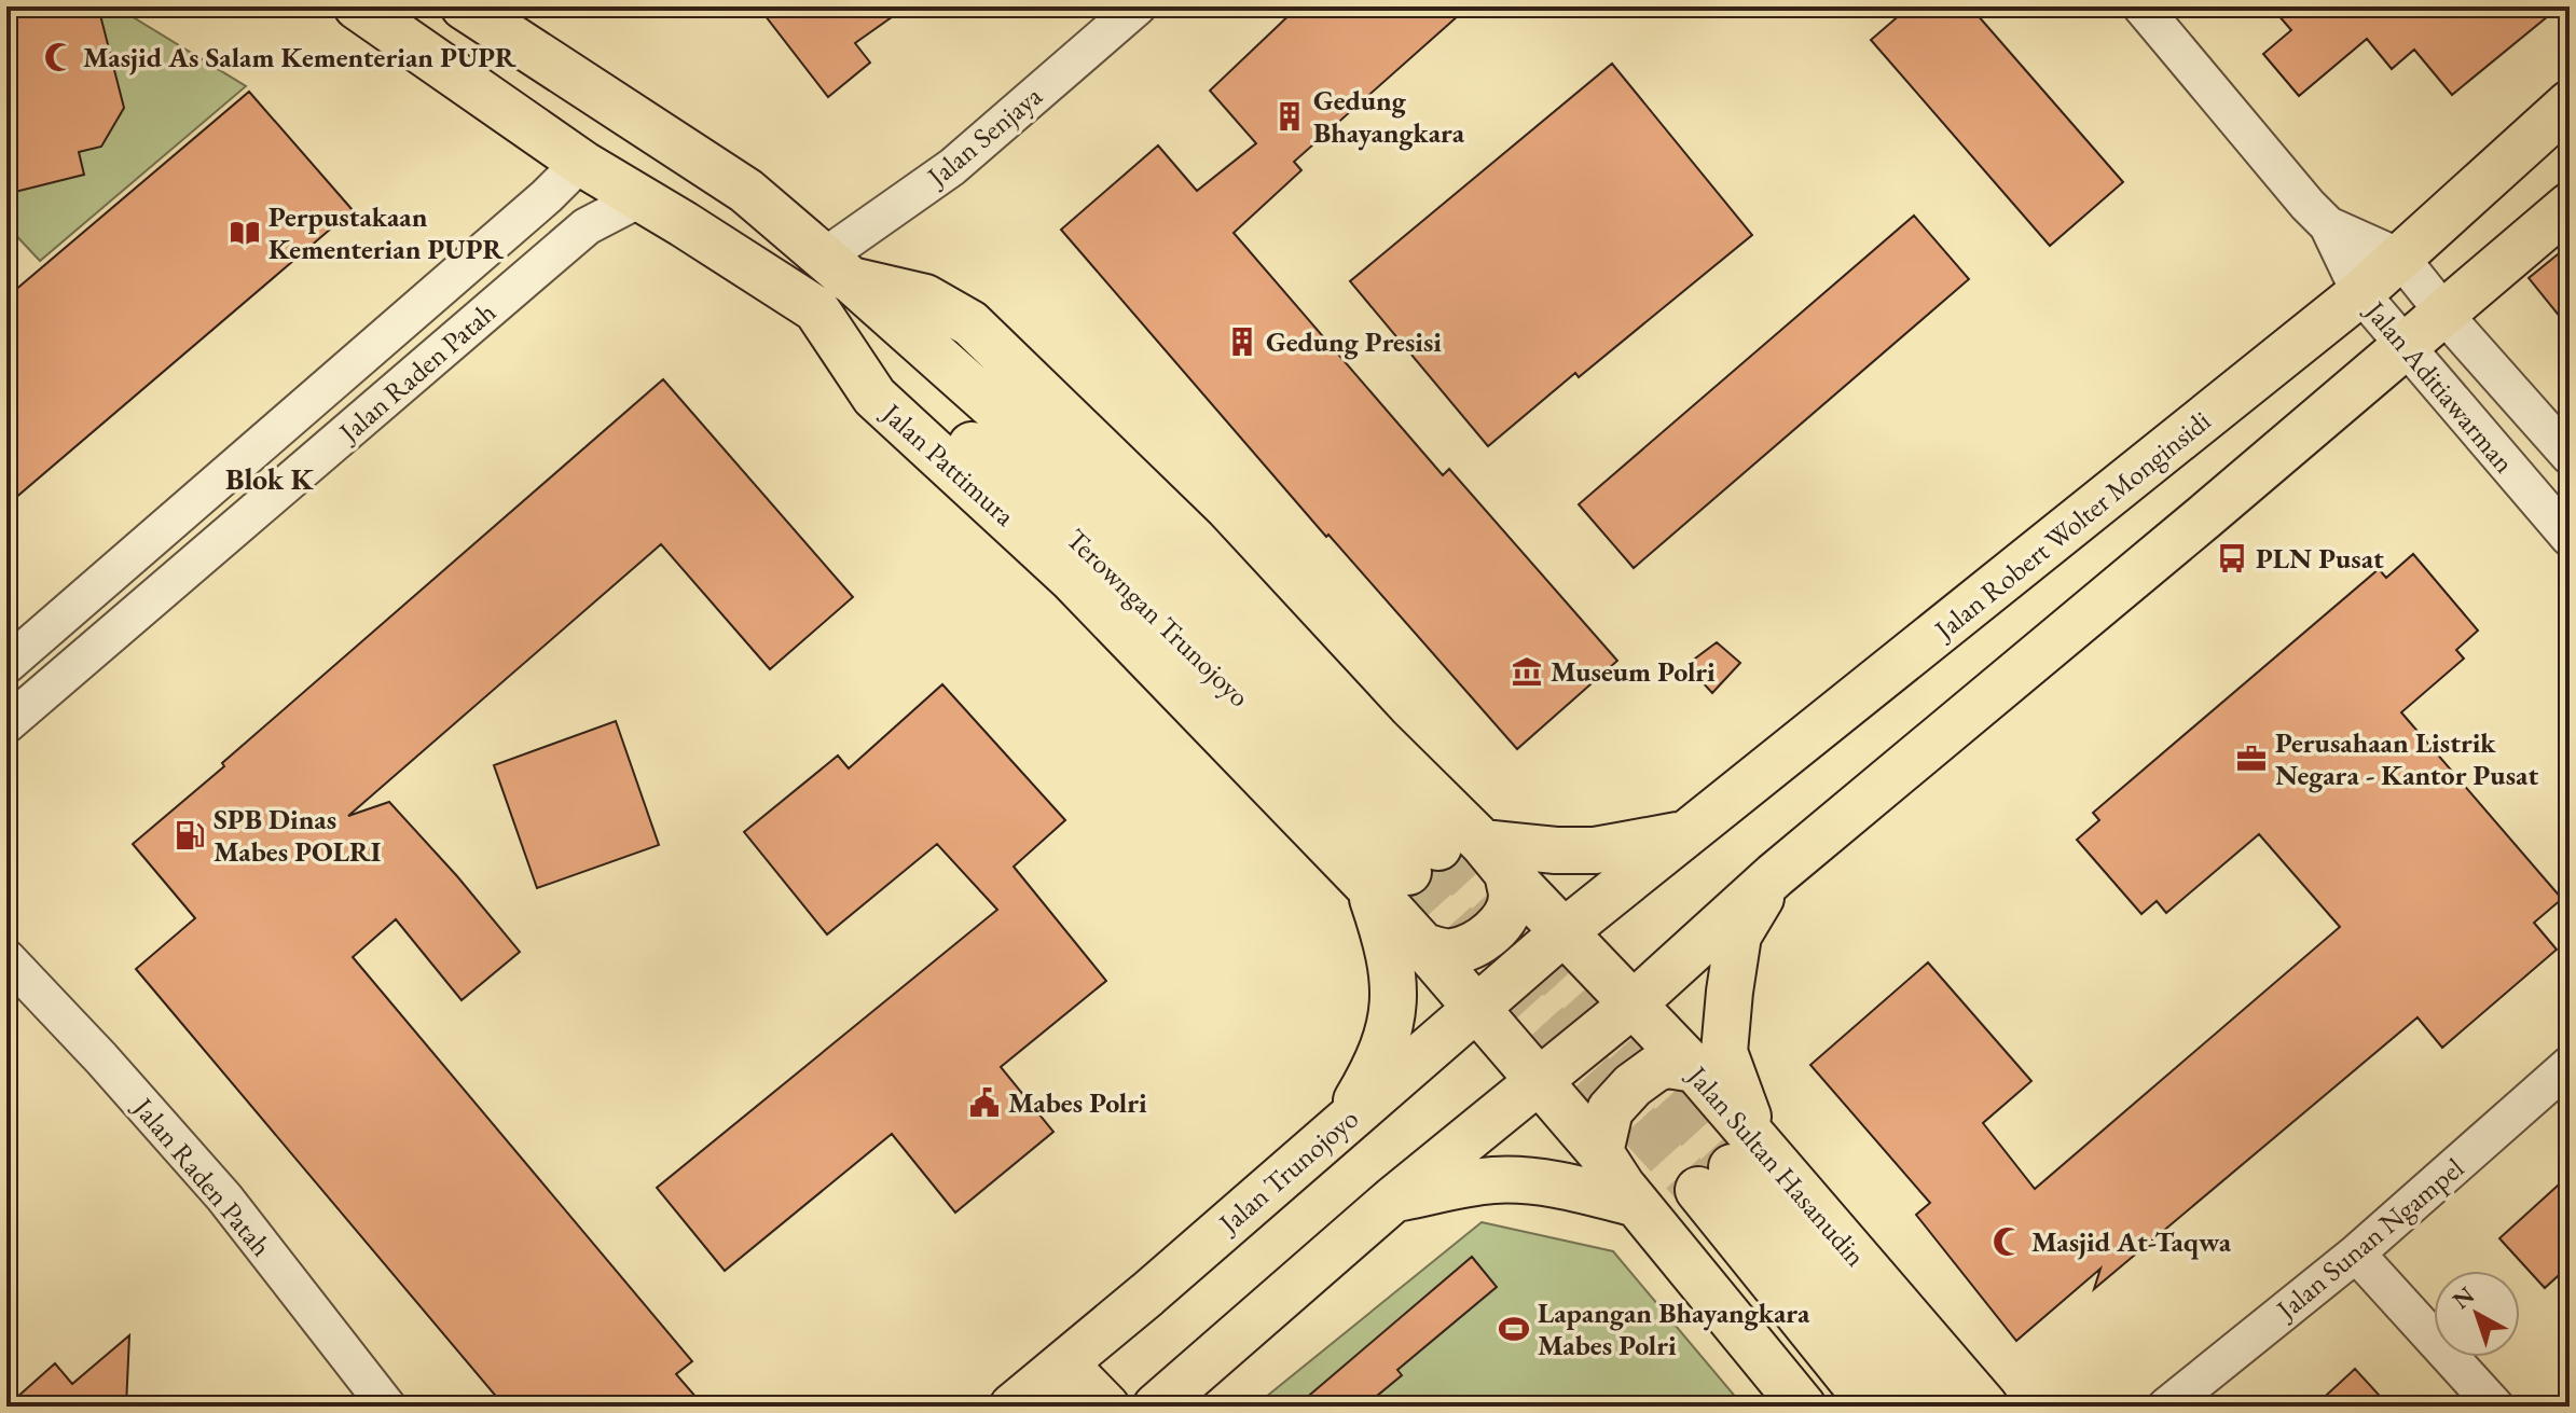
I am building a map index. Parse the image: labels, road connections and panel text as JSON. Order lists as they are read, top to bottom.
{
  "streets": {
    "main road": [
      "Jalan Pattimura",
      "Jalan Robert Wolter Monginsidi",
      "Terowngan Trunojoyo",
      "Jalan Sultan Hasanudin",
      "Jalan Trunojoyo"
    ],
    "street": [
      "Jalan Senjaya",
      "Jalan Raden Patah",
      "Jalan Aditiawarman",
      "Jalan Sunan Ngampel"
    ]
  },
  "crossings": [
    ["Jalan Senjaya", "Terowngan Trunojoyo"],
    ["Jalan Raden Patah", "Jalan Pattimura"],
    ["Jalan Aditiawarman", "Jalan Robert Wolter Monginsidi"],
    ["Jalan Pattimura", "Terowngan Trunojoyo"],
    ["Jalan Pattimura", "Jalan Trunojoyo"],
    ["Jalan Robert Wolter Monginsidi", "Jalan Sultan Hasanudin"],
    ["Jalan Robert Wolter Monginsidi", "Jalan Trunojoyo"],
    ["Jalan Sultan Hasanudin", "Jalan Trunojoyo"]
  ],
  "districts": ["Blok K"],
  "places": {
    "mosque": ["Masjid As Salam Kementerian PUPR", "Masjid At-Taqwa"],
    "building": ["Gedung Bhayangkara", "Gedung Presisi"],
    "library": ["Perpustakaan Kementerian PUPR"],
    "bus stop": ["PLN Pusat"],
    "museum": ["Museum Polri"],
    "office": ["Perusahaan Listrik Negara - Kantor Pusat"],
    "fuel station": ["SPB Dinas Mabes POLRI"],
    "public building": ["Mabes Polri"],
    "sports": ["Lapangan Bhayangkara Mabes Polri"]
  },
  "north": "top left"
}
